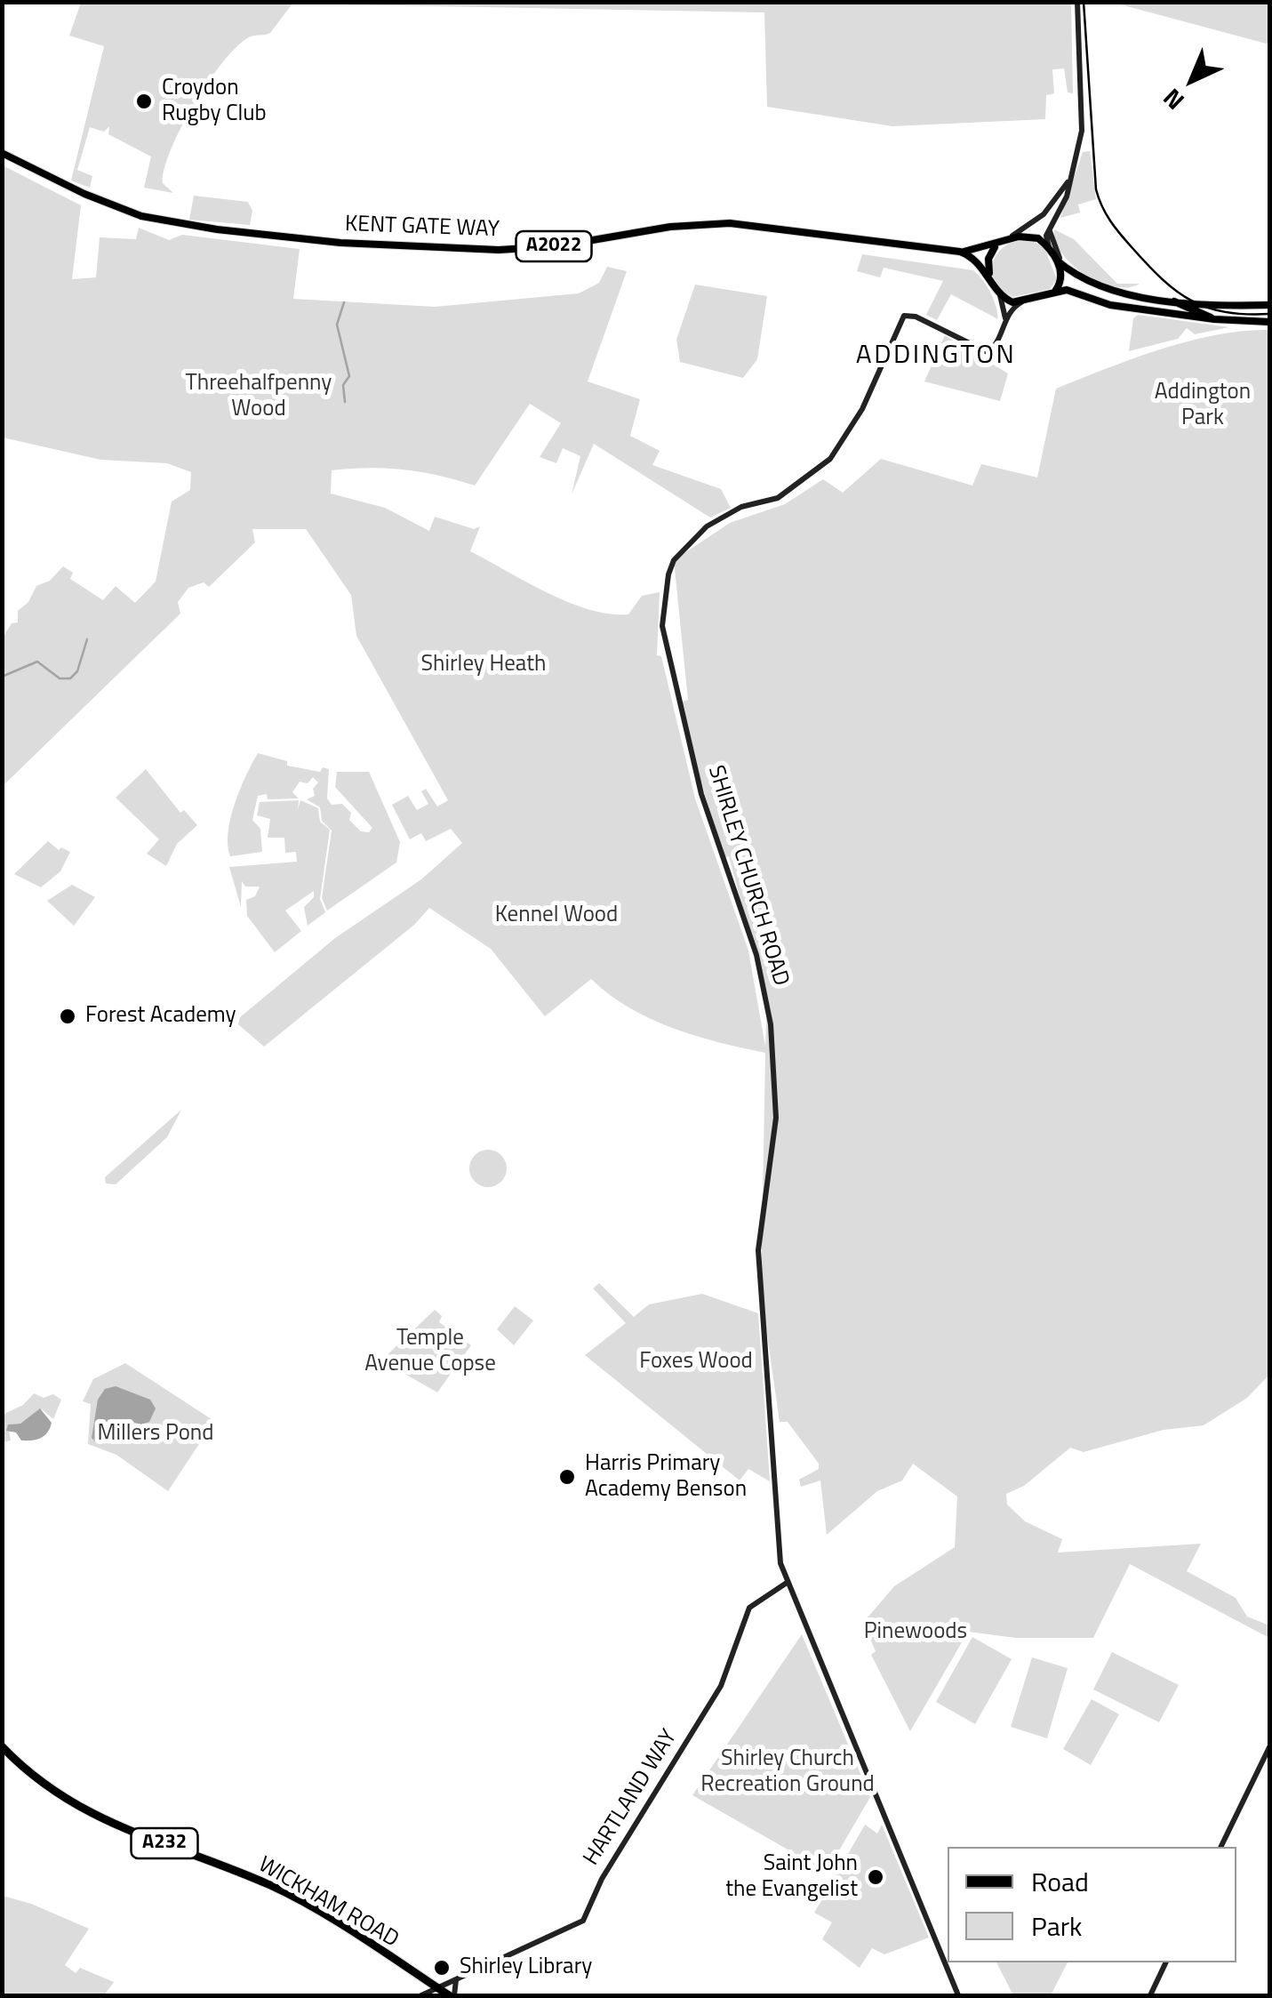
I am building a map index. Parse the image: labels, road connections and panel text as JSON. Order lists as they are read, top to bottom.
{
  "streets": {
    "highway": ["A232", "WICKHAM ROAD"],
    "main road": ["KENT GATE WAY", "A2022"],
    "street": ["SHIRLEY CHURCH ROAD", "HARTLAND WAY"]
  },
  "crossings": [
    ["SHIRLEY CHURCH ROAD", "HARTLAND WAY"],
    ["HARTLAND WAY", "WICKHAM ROAD"]
  ],
  "districts": ["ADDINGTON"],
  "parks": [
    "Threehalfpenny Wood",
    "Addington Park",
    "Shirley Heath",
    "Kennel Wood",
    "Temple Avenue Copse",
    "Foxes Wood",
    "Millers Pond",
    "Pinewoods",
    "Shirley Church Recreation Ground"
  ],
  "places": [
    "Croydon Rugby Club",
    "Forest Academy",
    "Harris Primary Academy Benson",
    "Saint John the Evangelist",
    "Shirley Library"
  ],
  "legend": ["Road", "Park"],
  "north": "bottom left"
}
